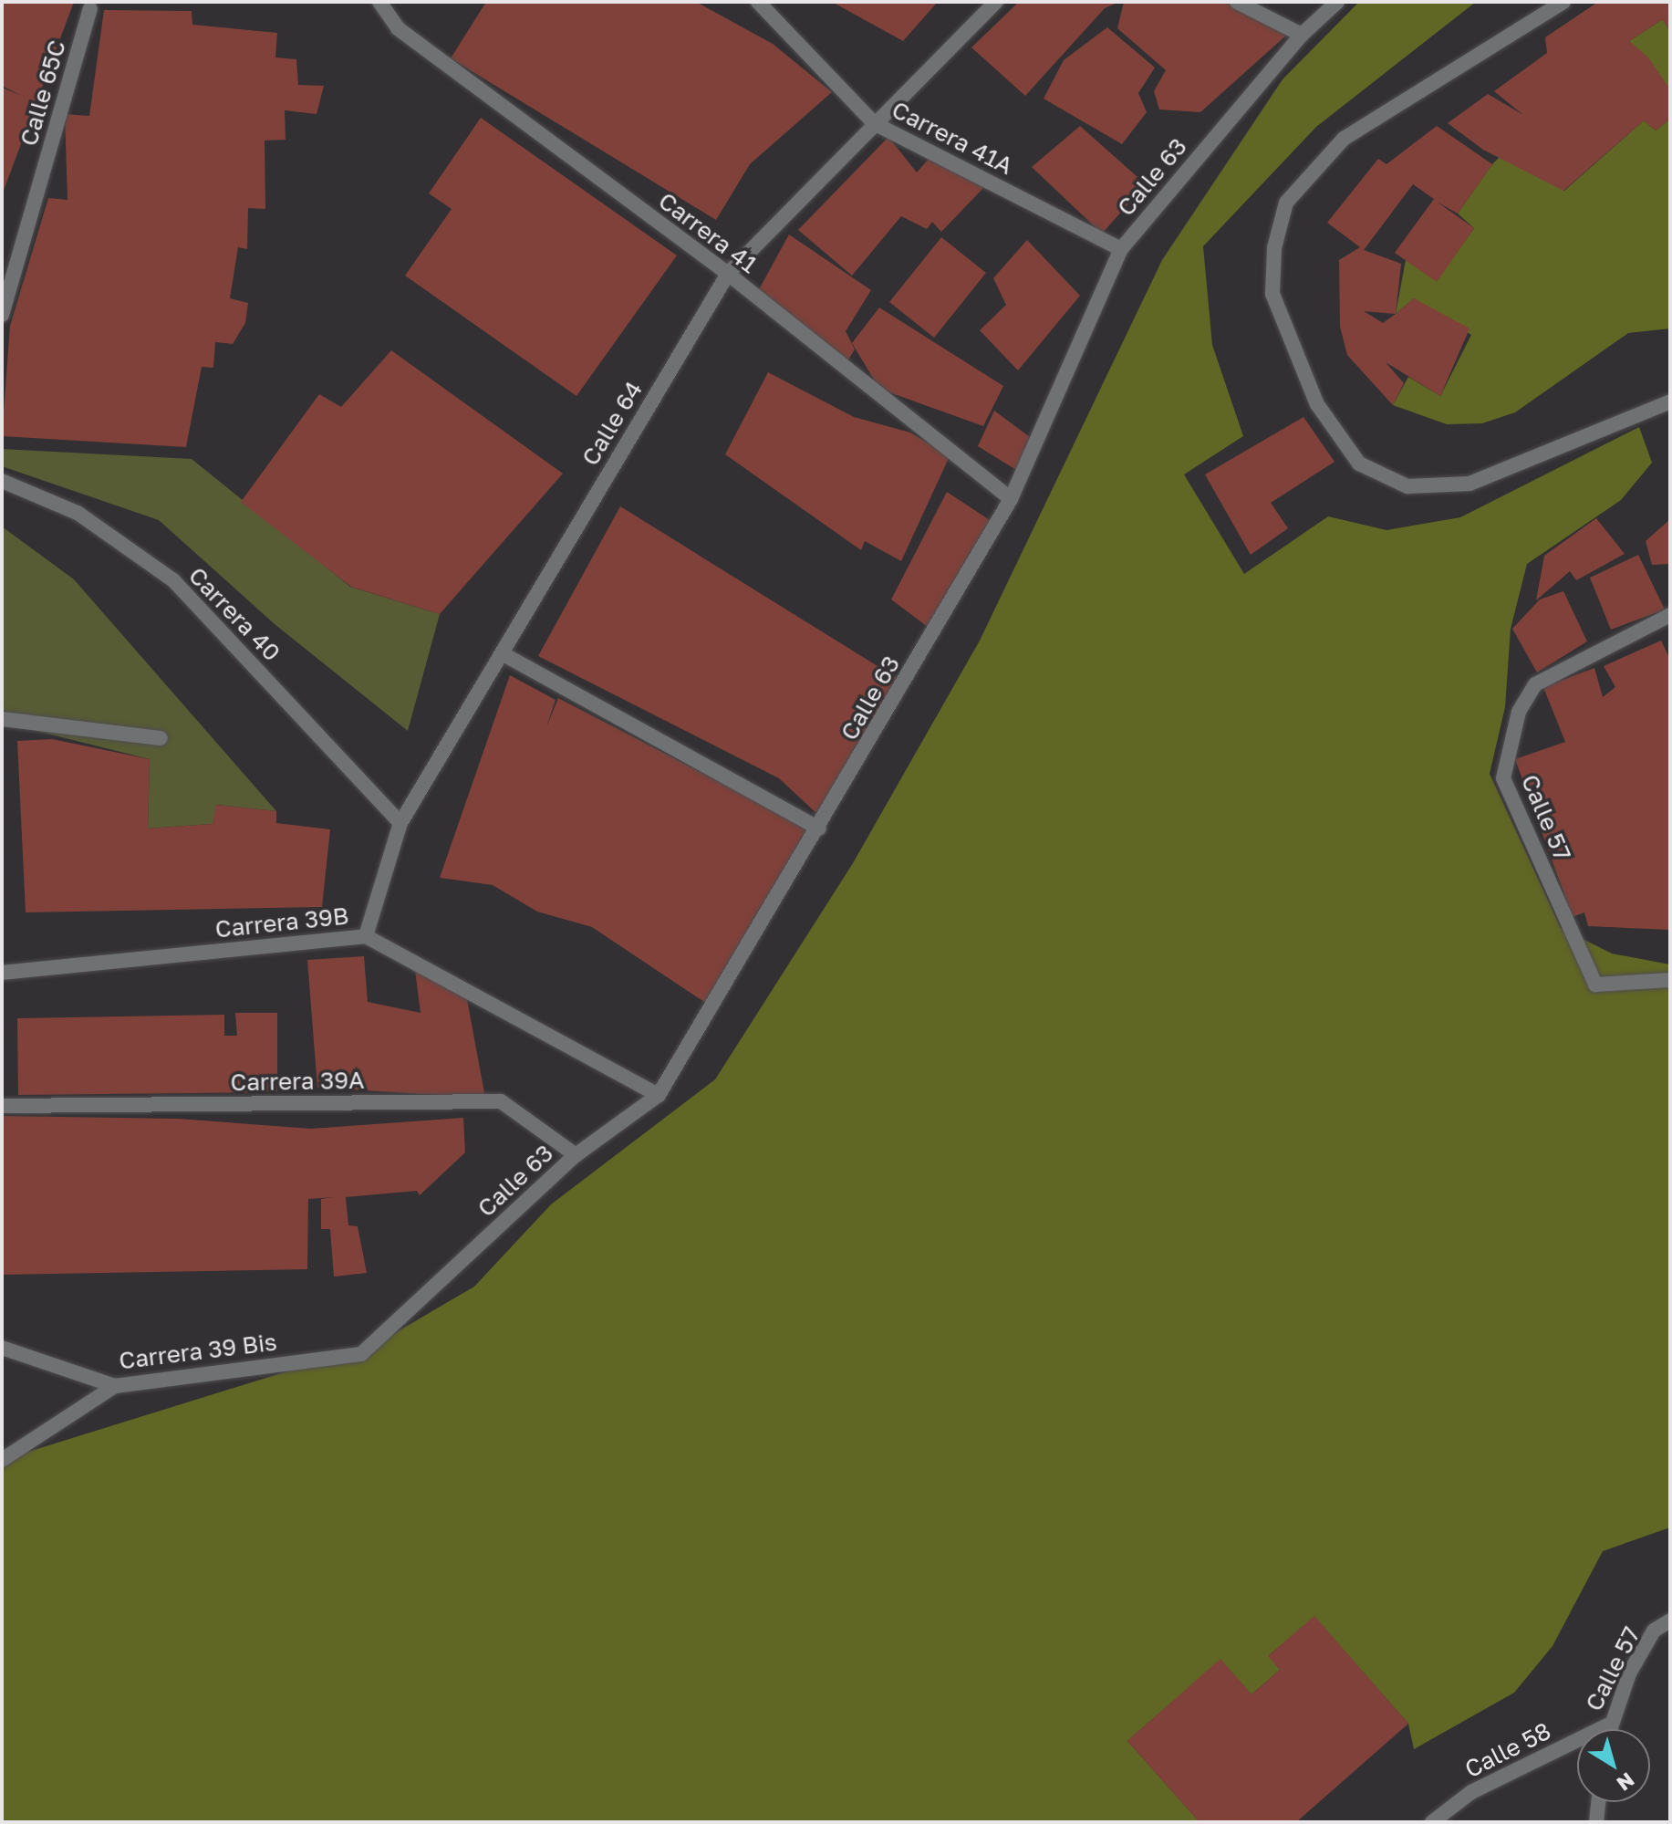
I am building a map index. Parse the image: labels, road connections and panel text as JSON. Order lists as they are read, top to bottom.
{
  "streets": {
    "street": [
      "Calle 65C",
      "Carrera 41A",
      "Calle 63",
      "Carrera 41",
      "Calle 64",
      "Carrera 40",
      "Calle 57",
      "Carrera 39B",
      "Carrera 39A",
      "Carrera 39 Bis",
      "Calle 58"
    ]
  },
  "crossings": [
    ["Carrera 41A", "Calle 63"],
    ["Carrera 41A", "Calle 64"],
    ["Calle 63", "Carrera 41"],
    ["Calle 63", "Carrera 39B"],
    ["Calle 63", "Carrera 39A"],
    ["Calle 63", "Carrera 39 Bis"],
    ["Carrera 41", "Calle 64"],
    ["Calle 64", "Carrera 40"],
    ["Calle 64", "Carrera 39B"],
    ["Calle 57", "Calle 58"]
  ],
  "north": "bottom right"
}
